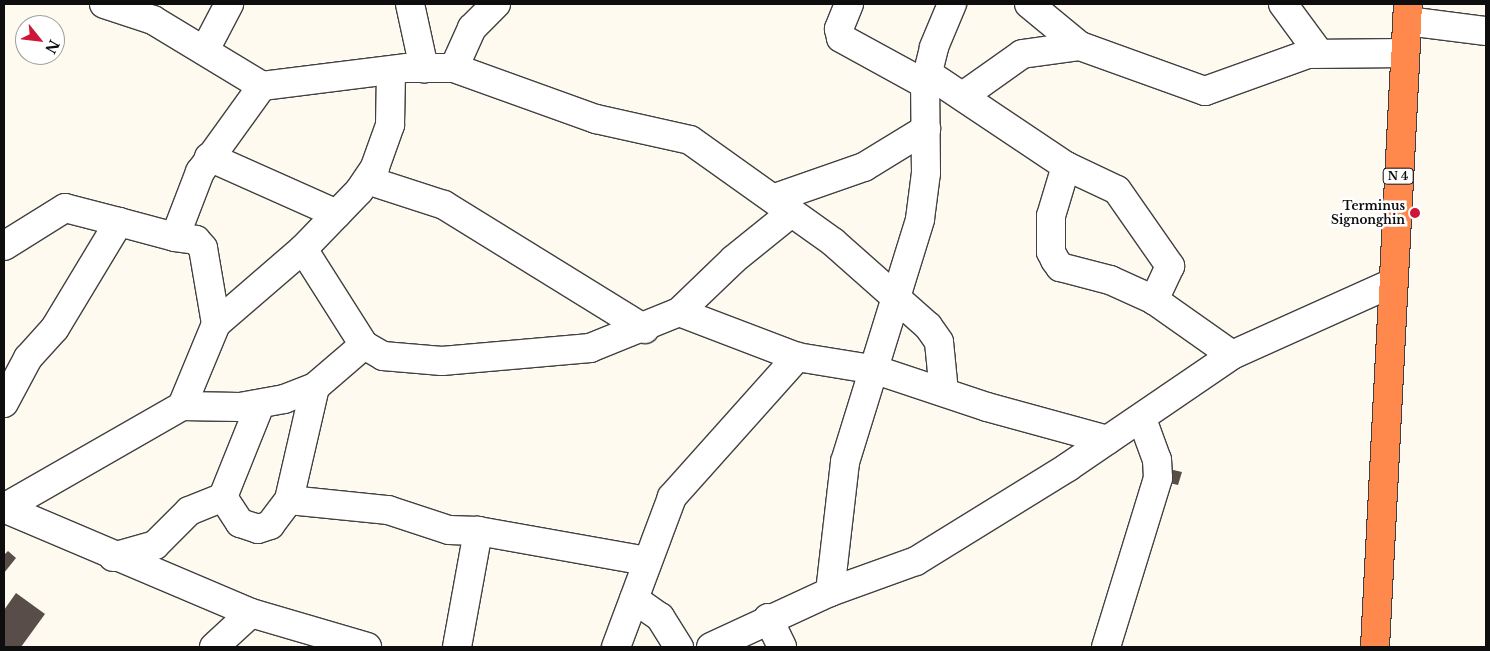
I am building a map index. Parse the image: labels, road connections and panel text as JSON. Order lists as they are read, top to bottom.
{
  "streets": {
    "highway": ["N 4"]
  },
  "places": ["Terminus Signonghin"],
  "north": "bottom right"
}
